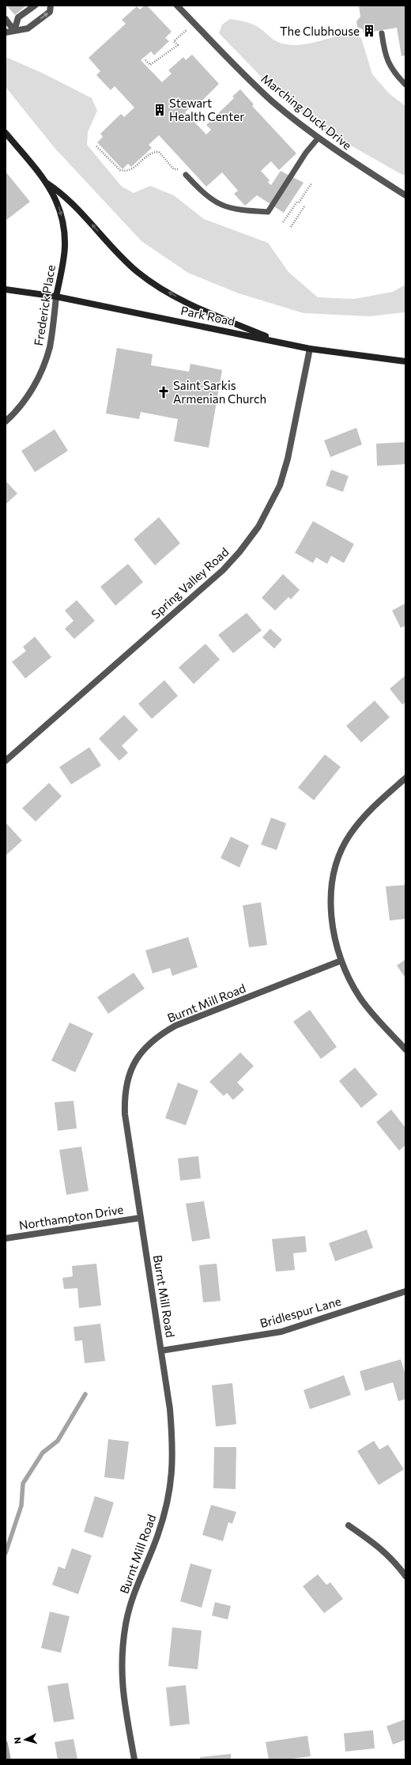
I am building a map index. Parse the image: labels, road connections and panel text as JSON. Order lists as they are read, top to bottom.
{
  "streets": {
    "main road": ["Frederick Place", "Park Road"],
    "street": [
      "Marching Duck Drive",
      "Spring Valley Road",
      "Burnt Mill Road",
      "Northampton Drive",
      "Bridlespur Lane"
    ]
  },
  "crossings": [
    ["Frederick Place", "Park Road"],
    ["Park Road", "Spring Valley Road"],
    ["Burnt Mill Road", "Northampton Drive"],
    ["Burnt Mill Road", "Bridlespur Lane"]
  ],
  "one_way": ["Frederick Place"],
  "places": {
    "building": ["The Clubhouse", "Stewart Health Center"],
    "church": ["Saint Sarkis Armenian Church"]
  },
  "north": "left"
}
